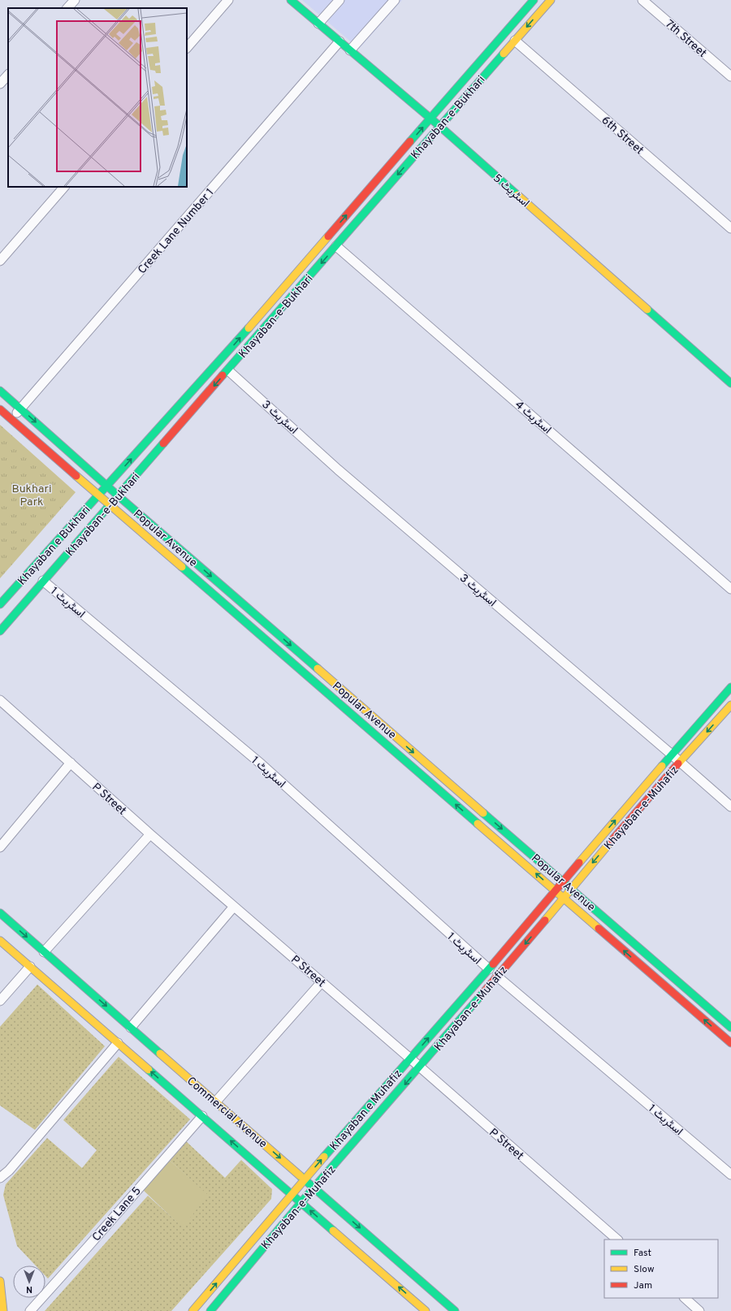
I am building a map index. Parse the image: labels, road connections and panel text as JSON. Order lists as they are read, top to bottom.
{
  "streets": {
    "street": [
      "7th Street",
      "Khayaban-e-Bukhari",
      "6th Street",
      "اسٹریٹ 5",
      "Creek Lane Number 1",
      "اسٹریٹ 3",
      "اسٹریٹ 4",
      "Popular Avenue",
      "Khayaban e Bukhari",
      "اسٹریٹ 1",
      "P Street",
      "Khayaban-e-Muhafiz",
      "Khayaban e Muhafiz",
      "Commercial Avenue",
      "Creek Lane 5"
    ]
  },
  "crossings": [
    ["Khayaban-e-Bukhari", "6th Street"],
    ["Khayaban-e-Bukhari", "اسٹریٹ 5"],
    ["Khayaban-e-Bukhari", "اسٹریٹ 3"],
    ["Khayaban-e-Bukhari", "اسٹریٹ 4"],
    ["Khayaban-e-Bukhari", "Popular Avenue"],
    ["Khayaban-e-Bukhari", "Khayaban e Bukhari"],
    ["Khayaban-e-Bukhari", "اسٹریٹ 1"],
    ["اسٹریٹ 5", "Creek Lane Number 1"],
    ["Creek Lane Number 1", "Popular Avenue"],
    ["اسٹریٹ 3", "Khayaban-e-Muhafiz"],
    ["Popular Avenue", "Khayaban e Bukhari"],
    ["Popular Avenue", "Khayaban-e-Muhafiz"],
    ["اسٹریٹ 1", "Khayaban-e-Muhafiz"],
    ["اسٹریٹ 1", "Khayaban e Muhafiz"],
    ["P Street", "Khayaban-e-Muhafiz"],
    ["P Street", "Khayaban e Muhafiz"],
    ["Khayaban-e-Muhafiz", "Khayaban e Muhafiz"],
    ["Khayaban-e-Muhafiz", "Commercial Avenue"],
    ["Khayaban e Muhafiz", "Commercial Avenue"],
    ["Commercial Avenue", "Creek Lane 5"]
  ],
  "one_way": ["Khayaban e Muhafiz"],
  "parks": ["Bukhari Park"],
  "legend": ["Fast", "Slow", "Jam"],
  "north": "bottom"
}
